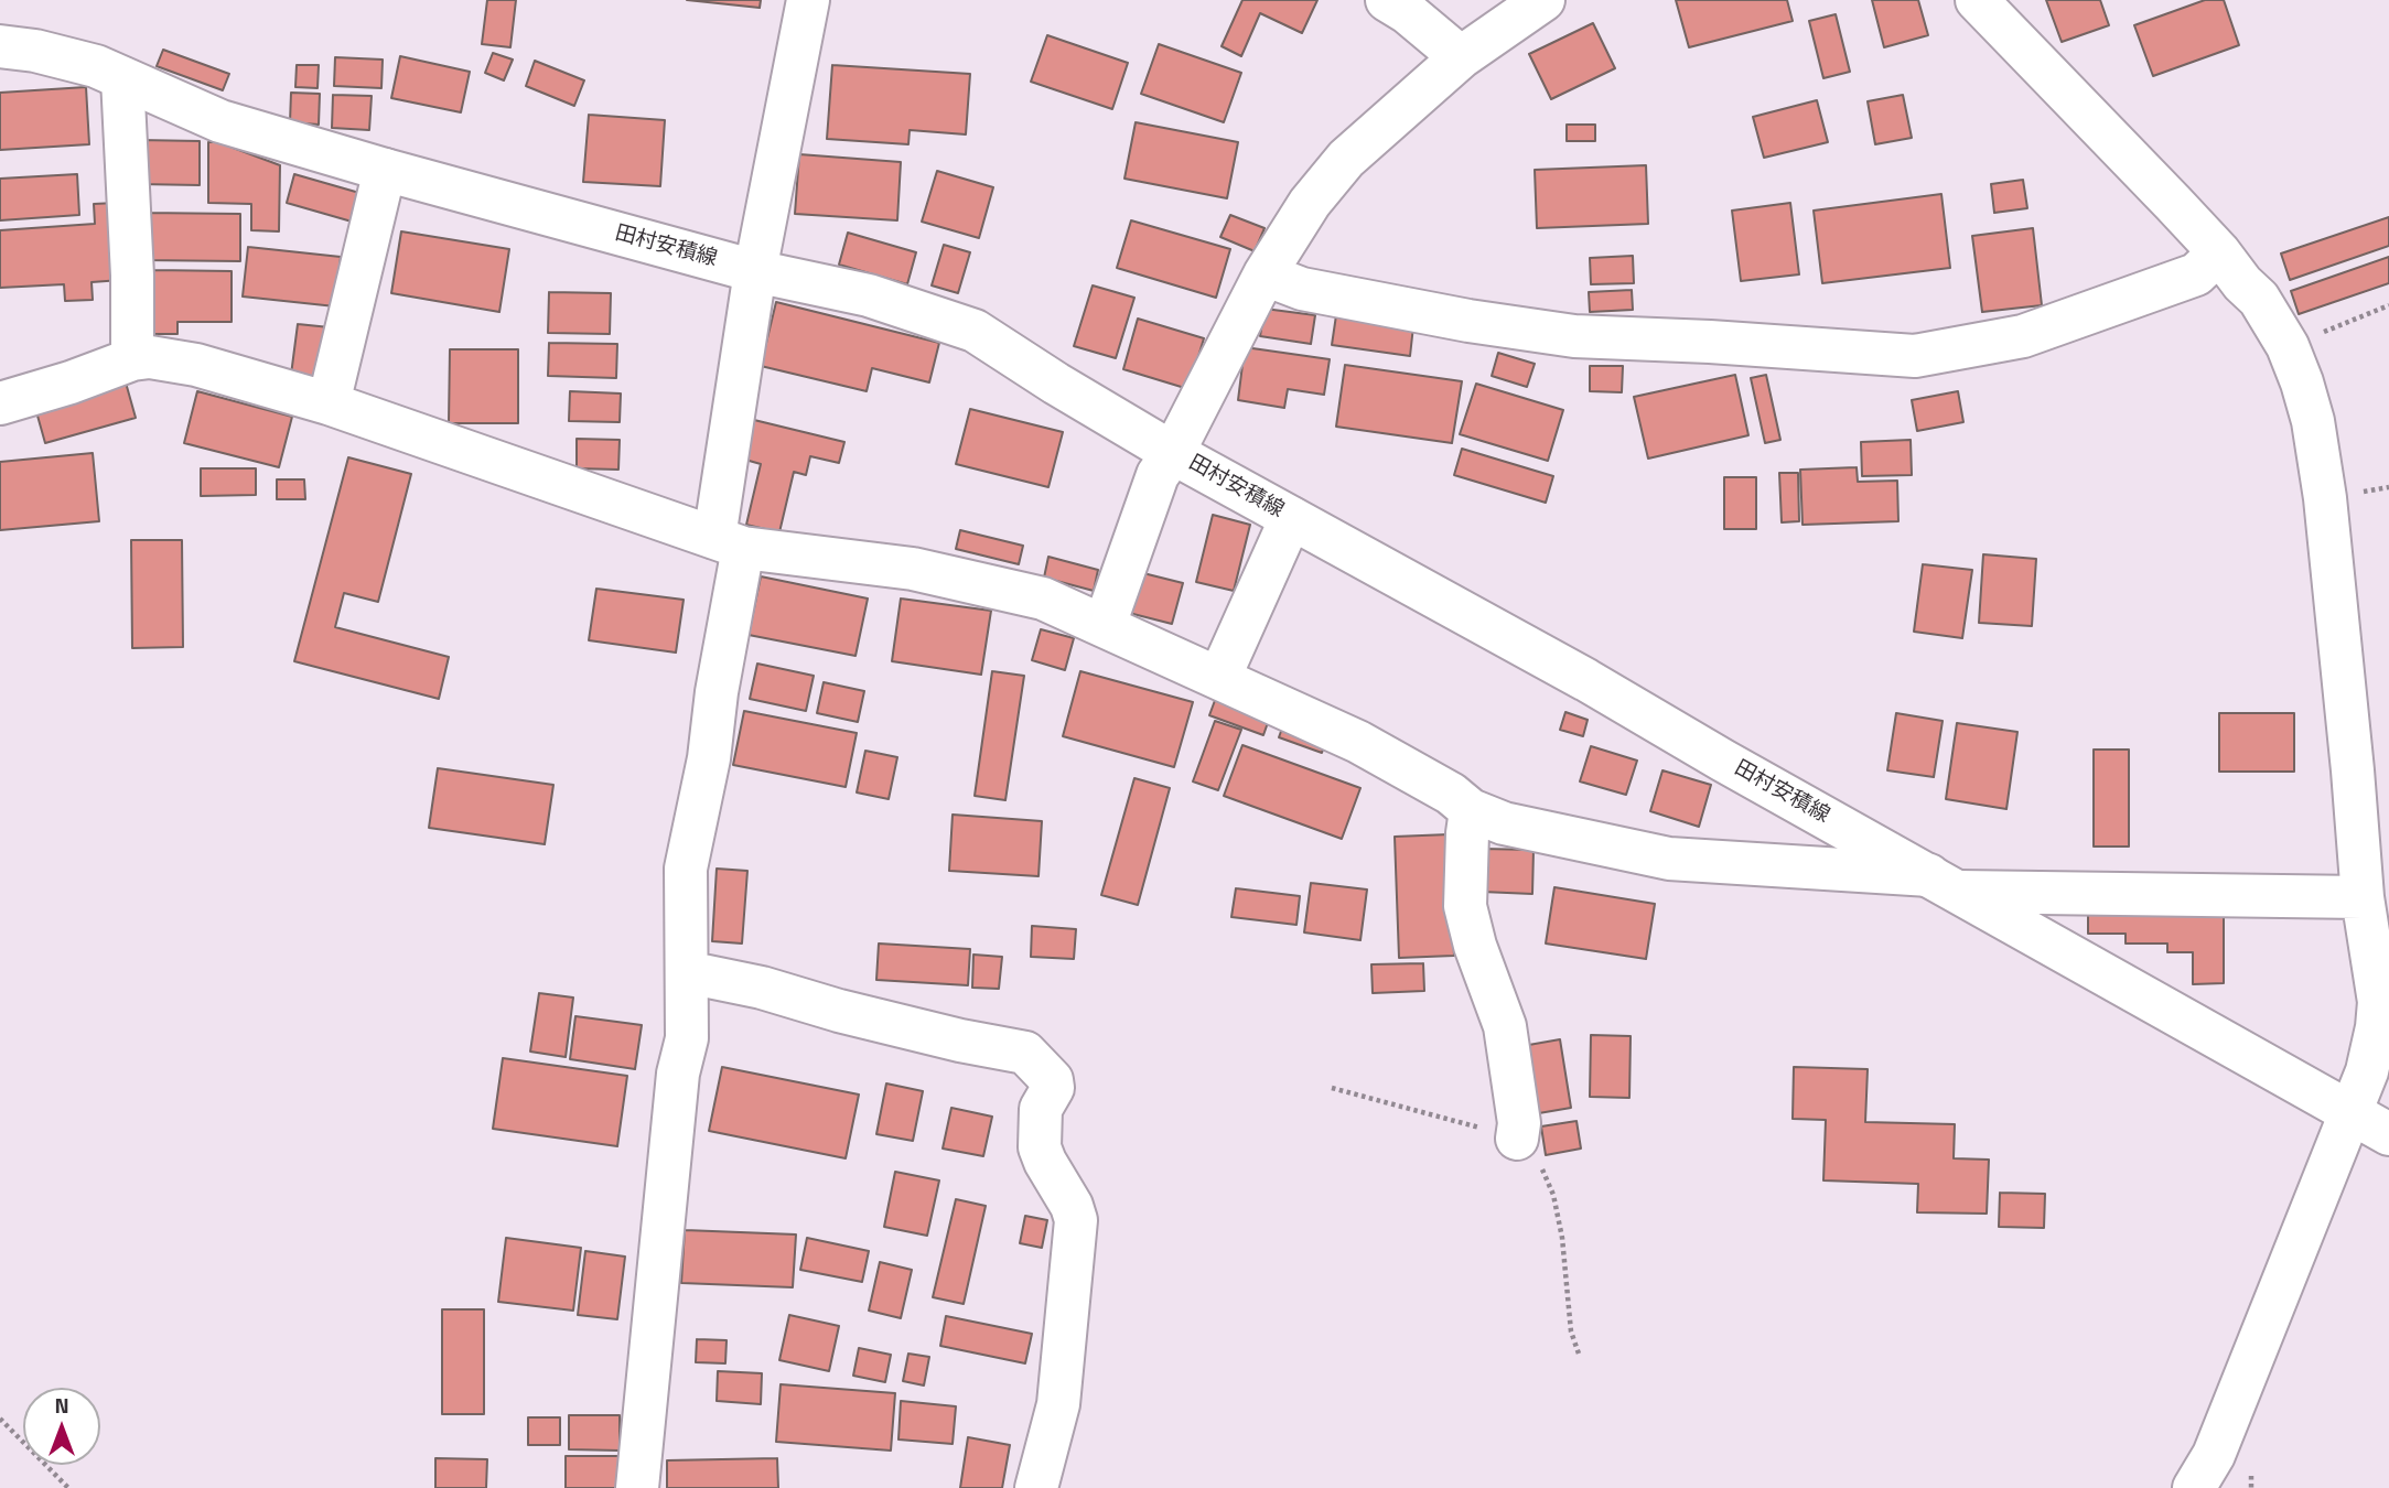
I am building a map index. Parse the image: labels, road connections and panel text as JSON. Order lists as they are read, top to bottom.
{
  "streets": {
    "street": ["田村安積線"]
  },
  "north": "top"
}
